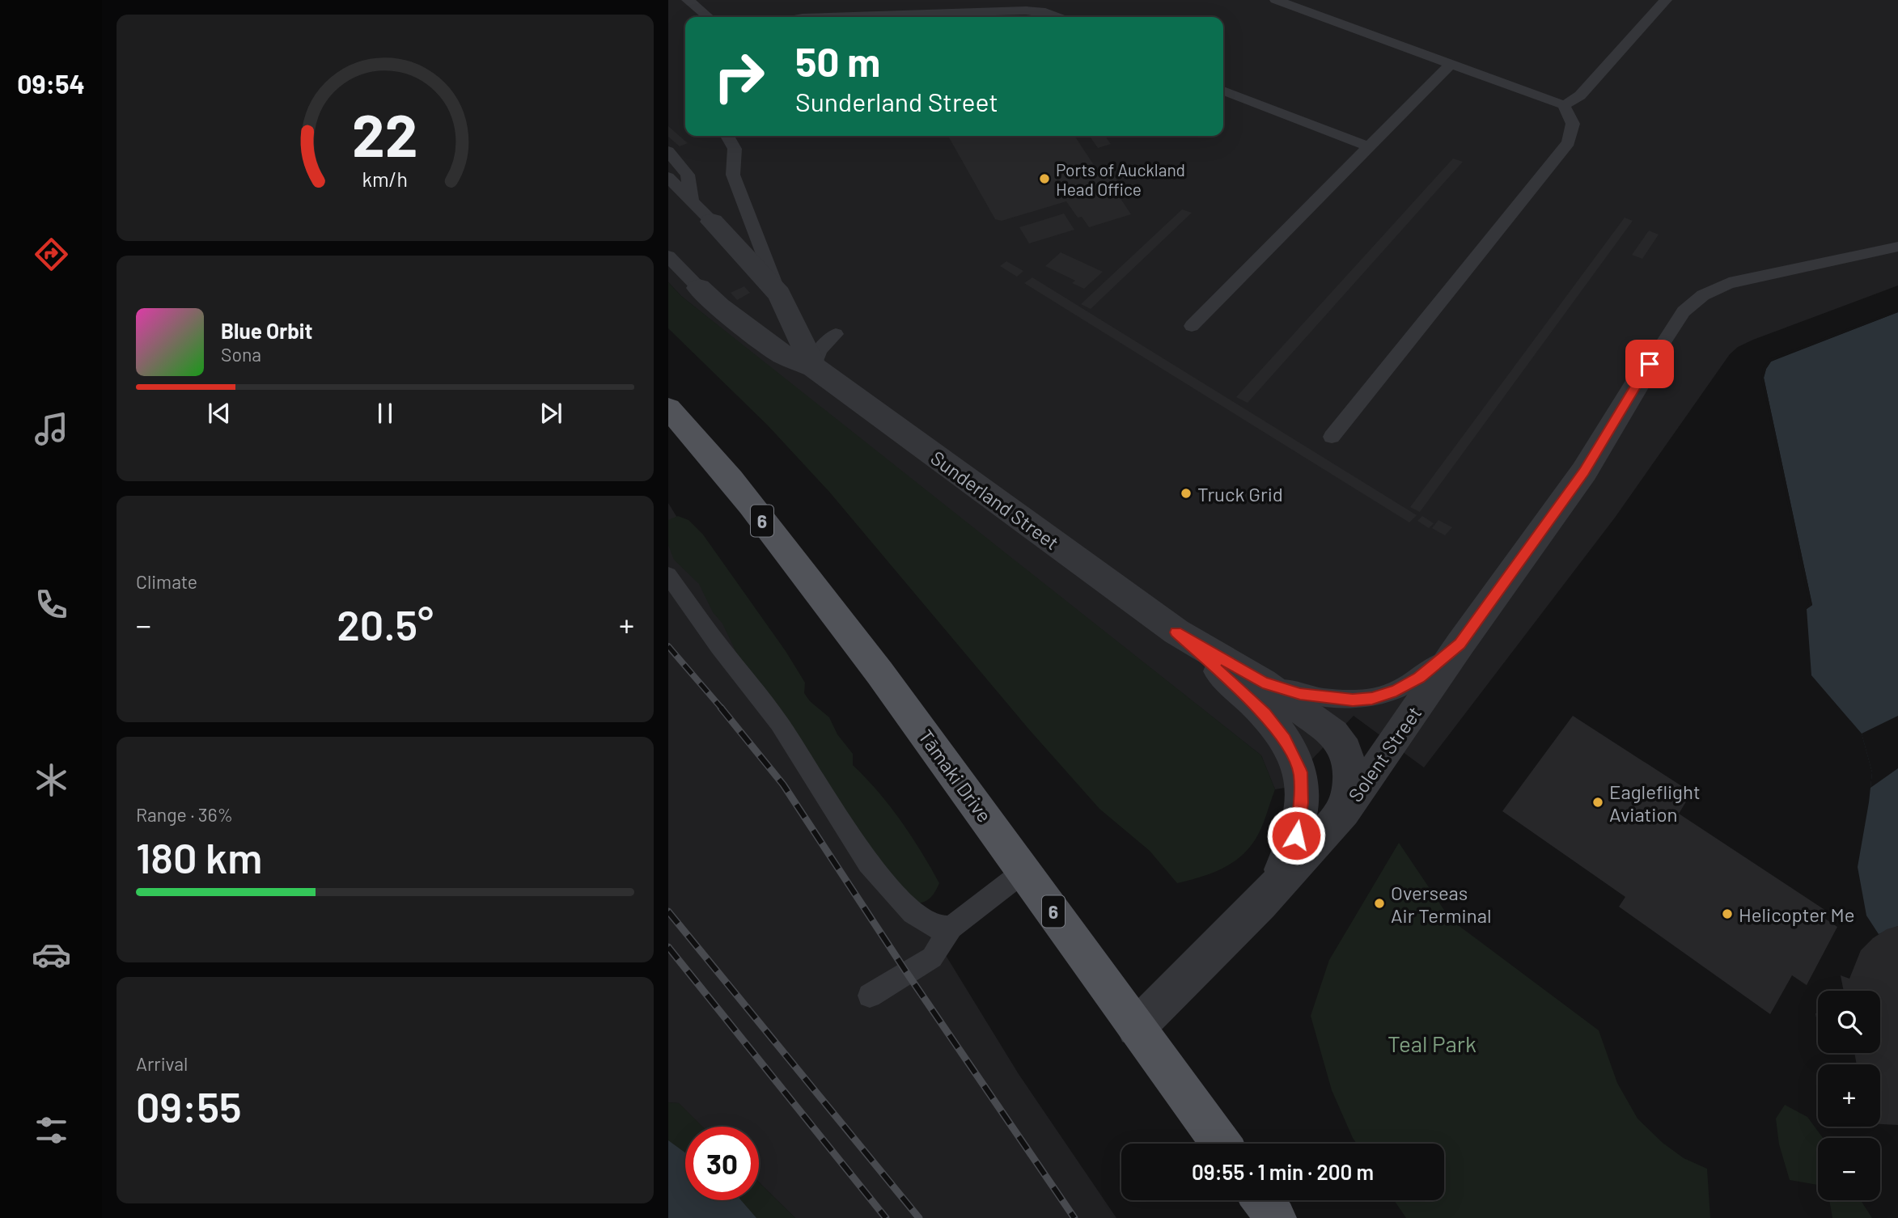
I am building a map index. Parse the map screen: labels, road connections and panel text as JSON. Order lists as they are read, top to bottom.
{
  "streets": {
    "main road": ["6", "Tāmaki Drive"],
    "street": ["Sunderland Street", "Solent Street"]
  },
  "crossings": [
    ["Sunderland Street", "Solent Street"],
    ["Solent Street", "Tāmaki Drive"]
  ],
  "parks": ["Teal Park"],
  "places": [
    "Ports of Auckland Head Office",
    "Truck Grid",
    "Eagleflight Aviation",
    "Overseas Air Terminal",
    "Helicopter Me"
  ],
  "page": {
    "tabs": "09:54",
    "turn": ["50 m", "Sunderland Street"],
    "song": ["Blue Orbit", "Sona"],
    "tile": [
      "Climate",
      ["Range · 36%", "180 km"],
      ["Arrival", "09:55"]
    ],
    "heat": ["−", "20.5°", "+"],
    "map_buttons": ["+", "−"],
    "limit": "30",
    "trip": "09:55 · 1 min · 200 m",
    "gauge": ["22", "km/h"]
  }
}
